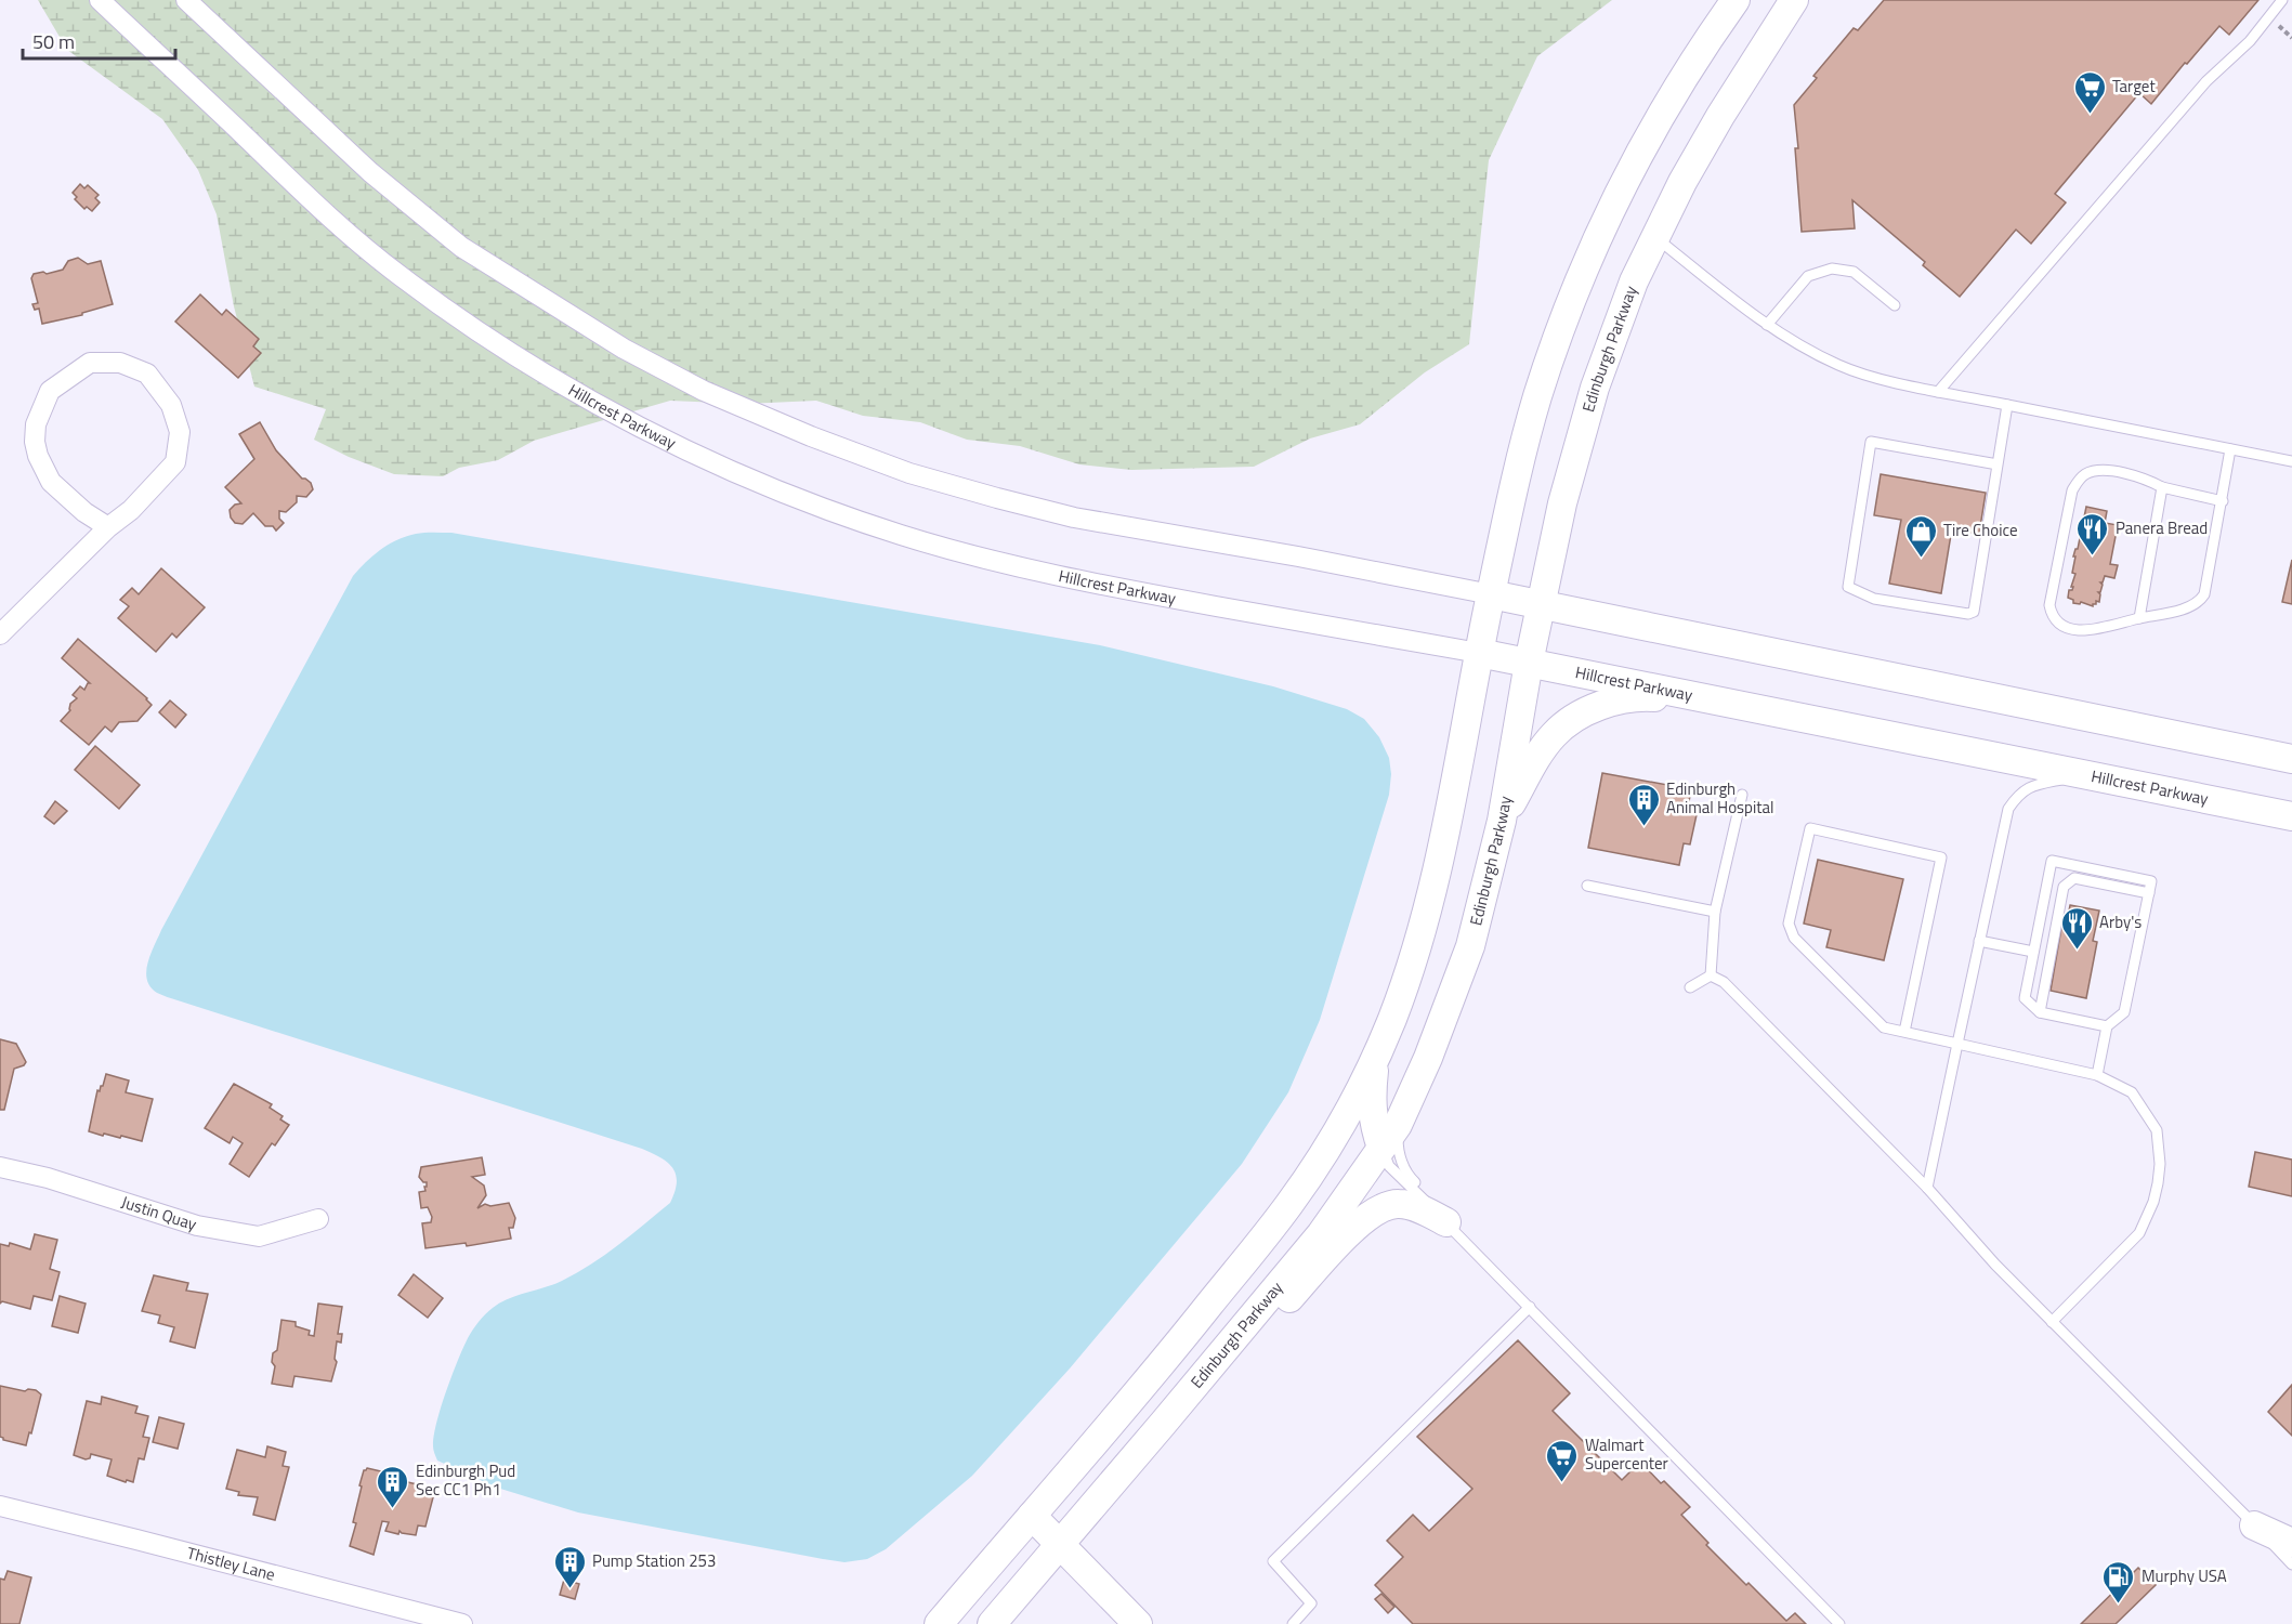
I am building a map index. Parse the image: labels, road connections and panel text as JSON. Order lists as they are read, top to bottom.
{
  "streets": {
    "main road": ["Edinburgh Parkway", "Hillcrest Parkway"],
    "street": ["Justin Quay", "Thistley Lane"]
  },
  "crossings": [
    ["Edinburgh Parkway", "Hillcrest Parkway"]
  ],
  "places": {
    "supermarket": ["Target", "Walmart Supercenter"],
    "restaurant": ["Panera Bread", "Arby's"],
    "shop": ["Tire Choice"],
    "building": ["Edinburgh Animal Hospital", "Edinburgh Pud Sec CC1 Ph1", "Pump Station 253"],
    "fuel station": ["Murphy USA"]
  },
  "scale_bar": "50 m"
}
